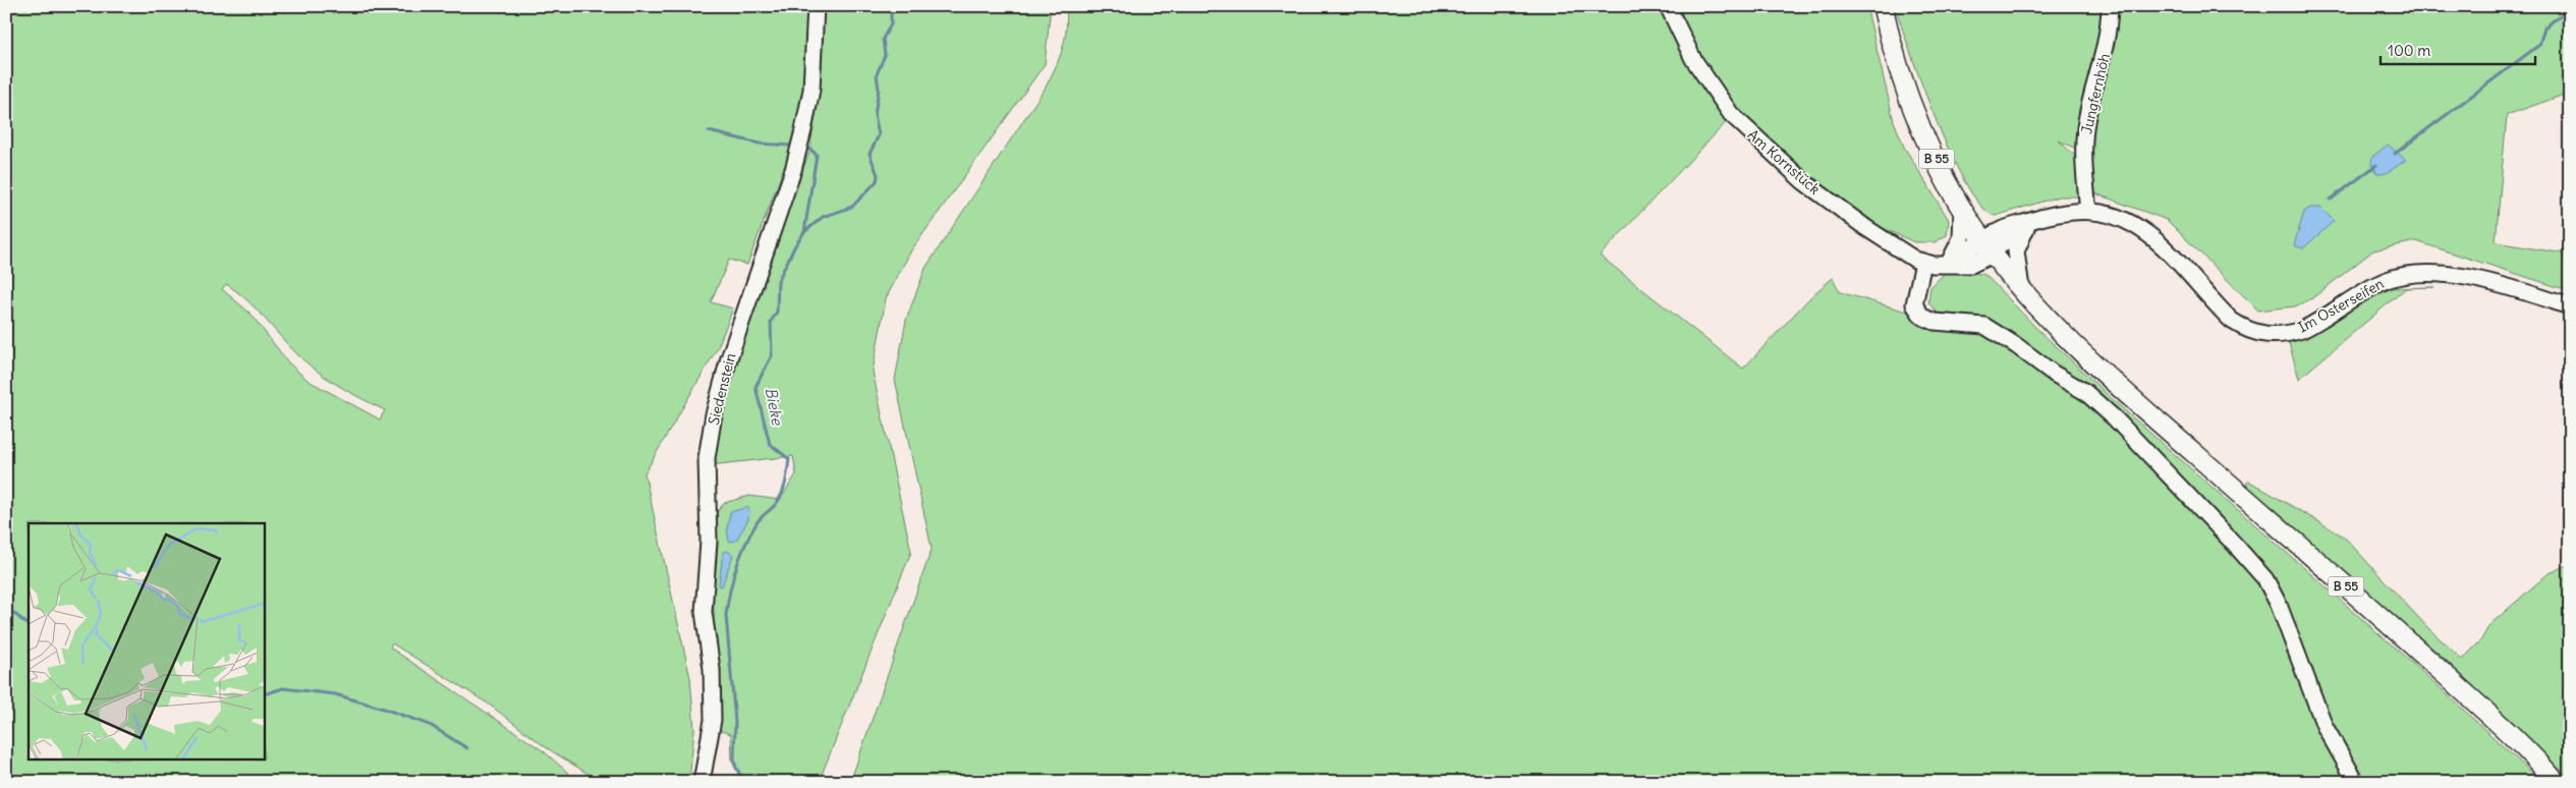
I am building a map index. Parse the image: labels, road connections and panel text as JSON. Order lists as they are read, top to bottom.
{
  "streets": {
    "main road": ["B 55"],
    "street": [
      "Jungfernhöh",
      "Am Kornstück",
      "Im Osterseifen",
      "Siedenstein"
    ]
  },
  "crossings": [
    ["Jungfernhöh", "Im Osterseifen"],
    ["B 55", "Am Kornstück"],
    ["B 55", "Im Osterseifen"],
    ["Am Kornstück", "Im Osterseifen"]
  ],
  "water": ["Bieke"],
  "scale_bar": "100 m"
}
